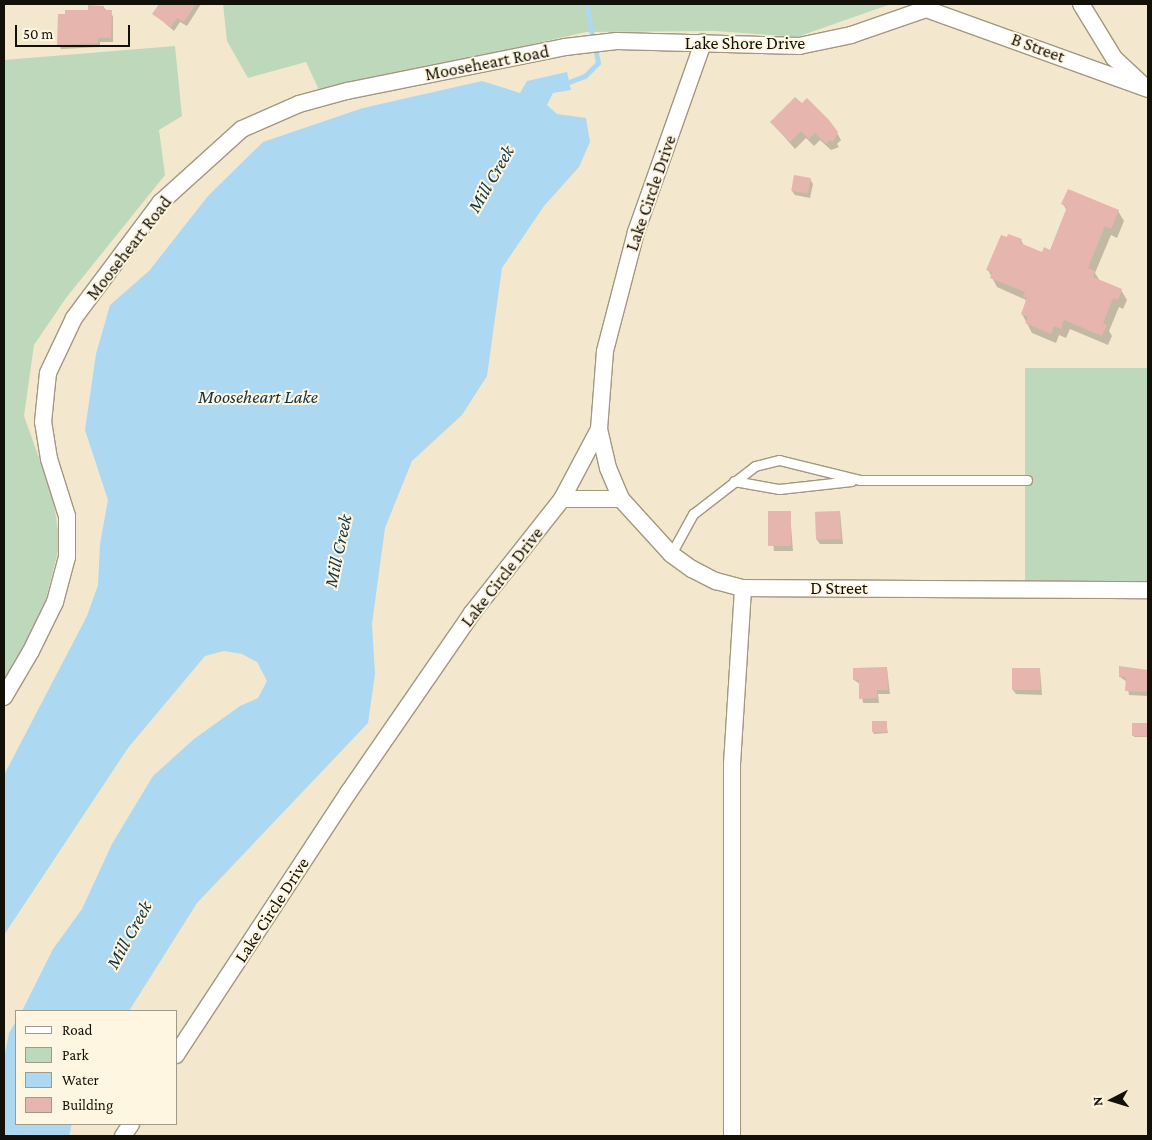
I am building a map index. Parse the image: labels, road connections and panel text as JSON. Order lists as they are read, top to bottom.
{
  "streets": {
    "street": [
      "Lake Shore Drive",
      "B Street",
      "Mooseheart Road",
      "Lake Circle Drive",
      "D Street"
    ]
  },
  "crossings": [
    ["Lake Shore Drive", "B Street"],
    ["Lake Shore Drive", "Mooseheart Road"],
    ["Lake Shore Drive", "Lake Circle Drive"],
    ["Lake Circle Drive", "D Street"]
  ],
  "water": ["Mill Creek", "Mooseheart Lake"],
  "legend": [
    "Road",
    "Park",
    "Water",
    "Building"
  ],
  "scale_bar": "50 m",
  "north": "left"
}
